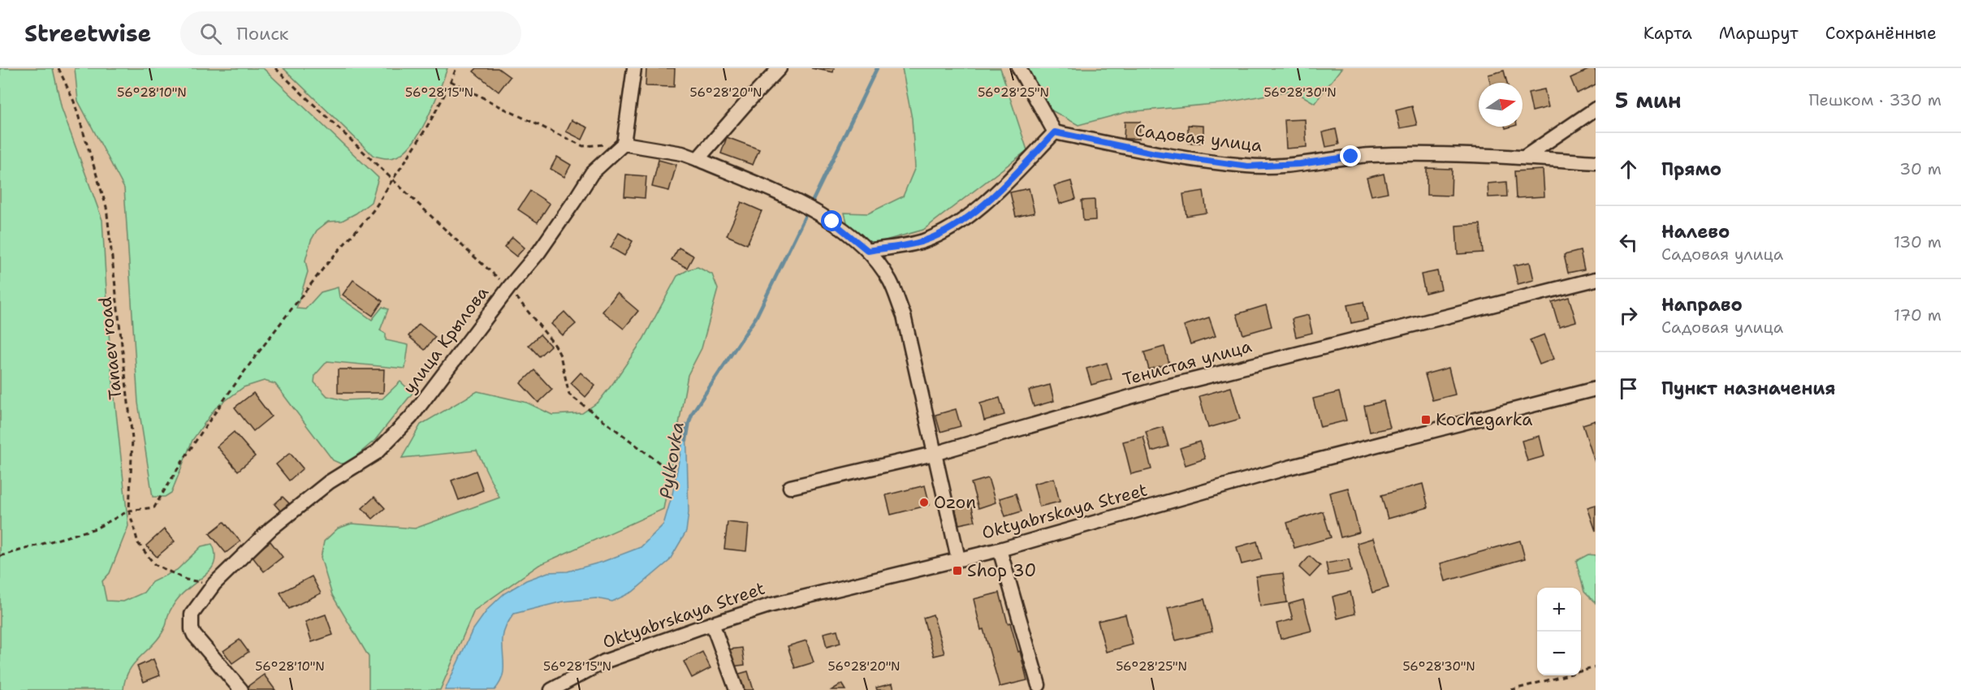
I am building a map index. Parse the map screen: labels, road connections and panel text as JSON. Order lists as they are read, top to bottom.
{
  "streets": {
    "street": [
      "Садовая улица",
      "улица Крылова",
      "Тенистая улица",
      "Oktyabrskaya Street"
    ],
    "path": ["Tanaev road"]
  },
  "crossings": [
    ["улица Крылова", "Tanaev road"]
  ],
  "water": ["Pylkovka"],
  "places": {
    "transit": ["Kochegarka", "Shop 30"],
    "other": ["Ozon"]
  },
  "north": "right",
  "page": {
    "header": "Streetwise",
    "search": "Поиск",
    "nav": ["Карта", "Маршрут", "Сохранённые"],
    "heading": ["5 мин", "Пешком · 330 m"],
    "list": [
      ["Прямо", "30 m"],
      ["Налево", "Садовая улица", "130 m"],
      ["Направо", "Садовая улица", "170 m"],
      "Пункт назначения"
    ],
    "map_buttons": ["+", "−"]
  },
  "coordinates": [
    "56°28'10\"N",
    "56°28'15\"N",
    "56°28'20\"N",
    "56°28'25\"N",
    "56°28'30\"N"
  ]
}
